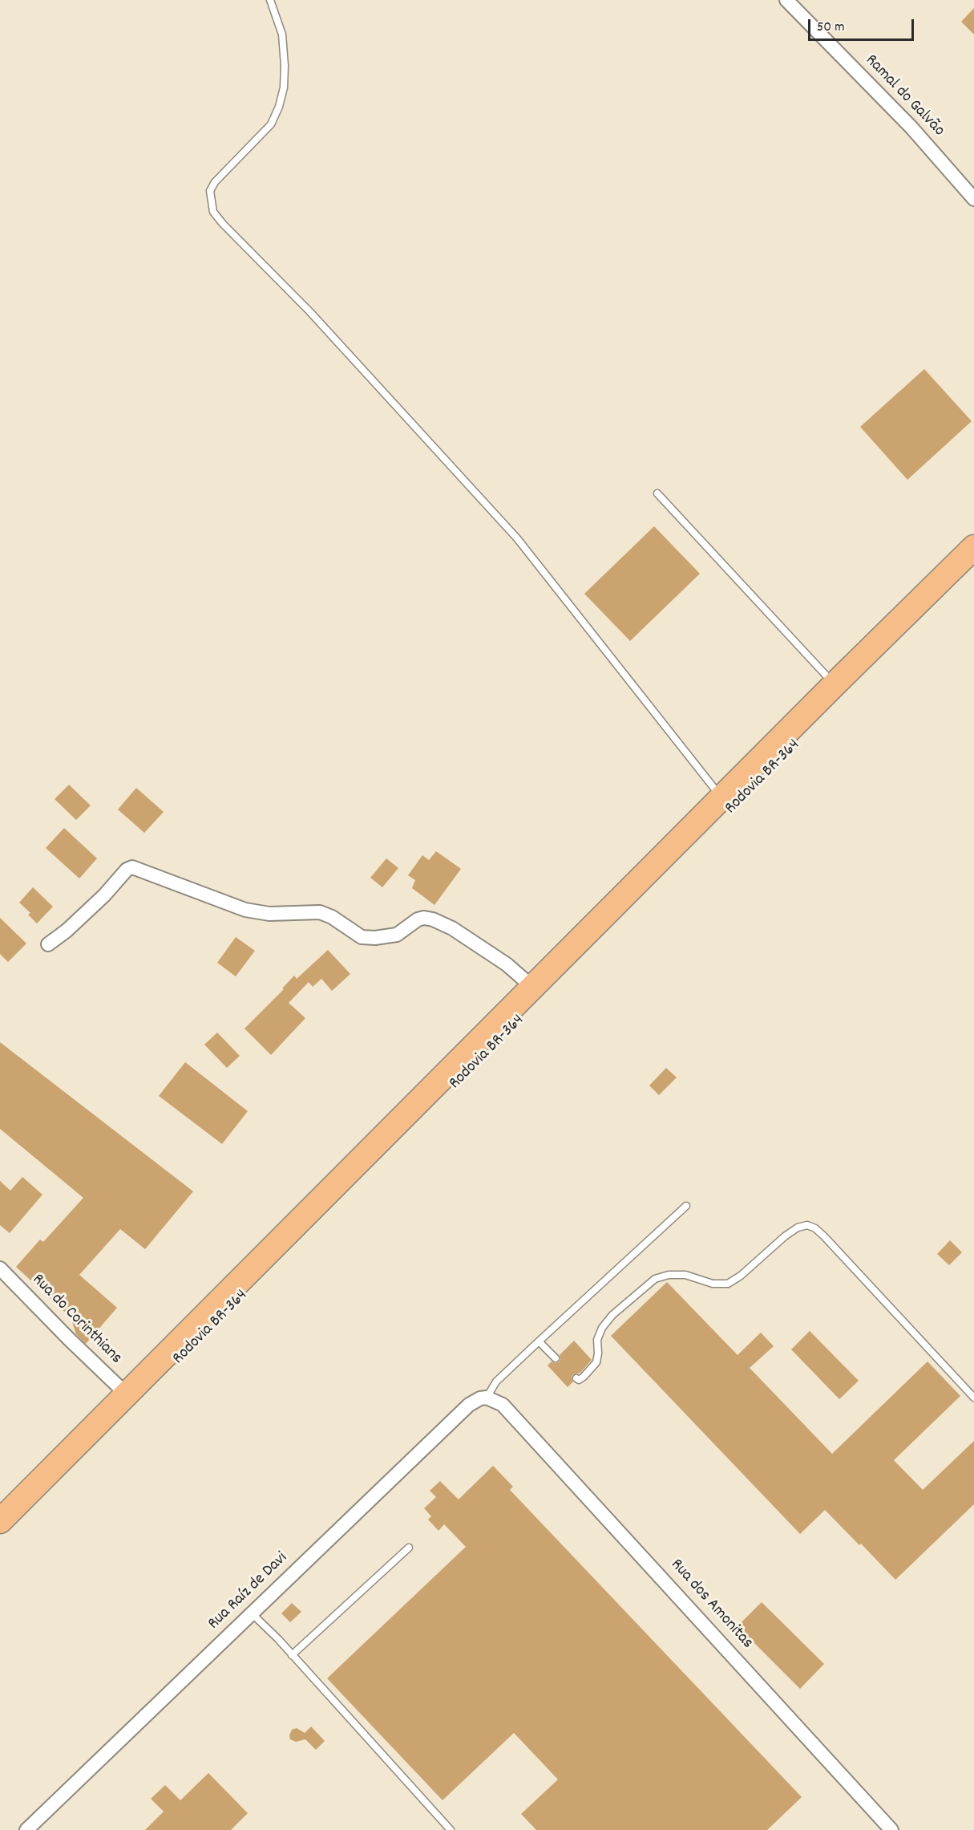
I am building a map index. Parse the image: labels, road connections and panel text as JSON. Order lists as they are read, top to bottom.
{
  "streets": {
    "highway": ["Rodovia BR-364"],
    "street": [
      "Ramal do Galvão",
      "Rua do Corinthians",
      "Rua Raíz de Davi",
      "Rua dos Amonitas"
    ]
  },
  "crossings": [
    ["Rua Raíz de Davi", "Rua dos Amonitas"]
  ],
  "scale_bar": "50 m"
}
